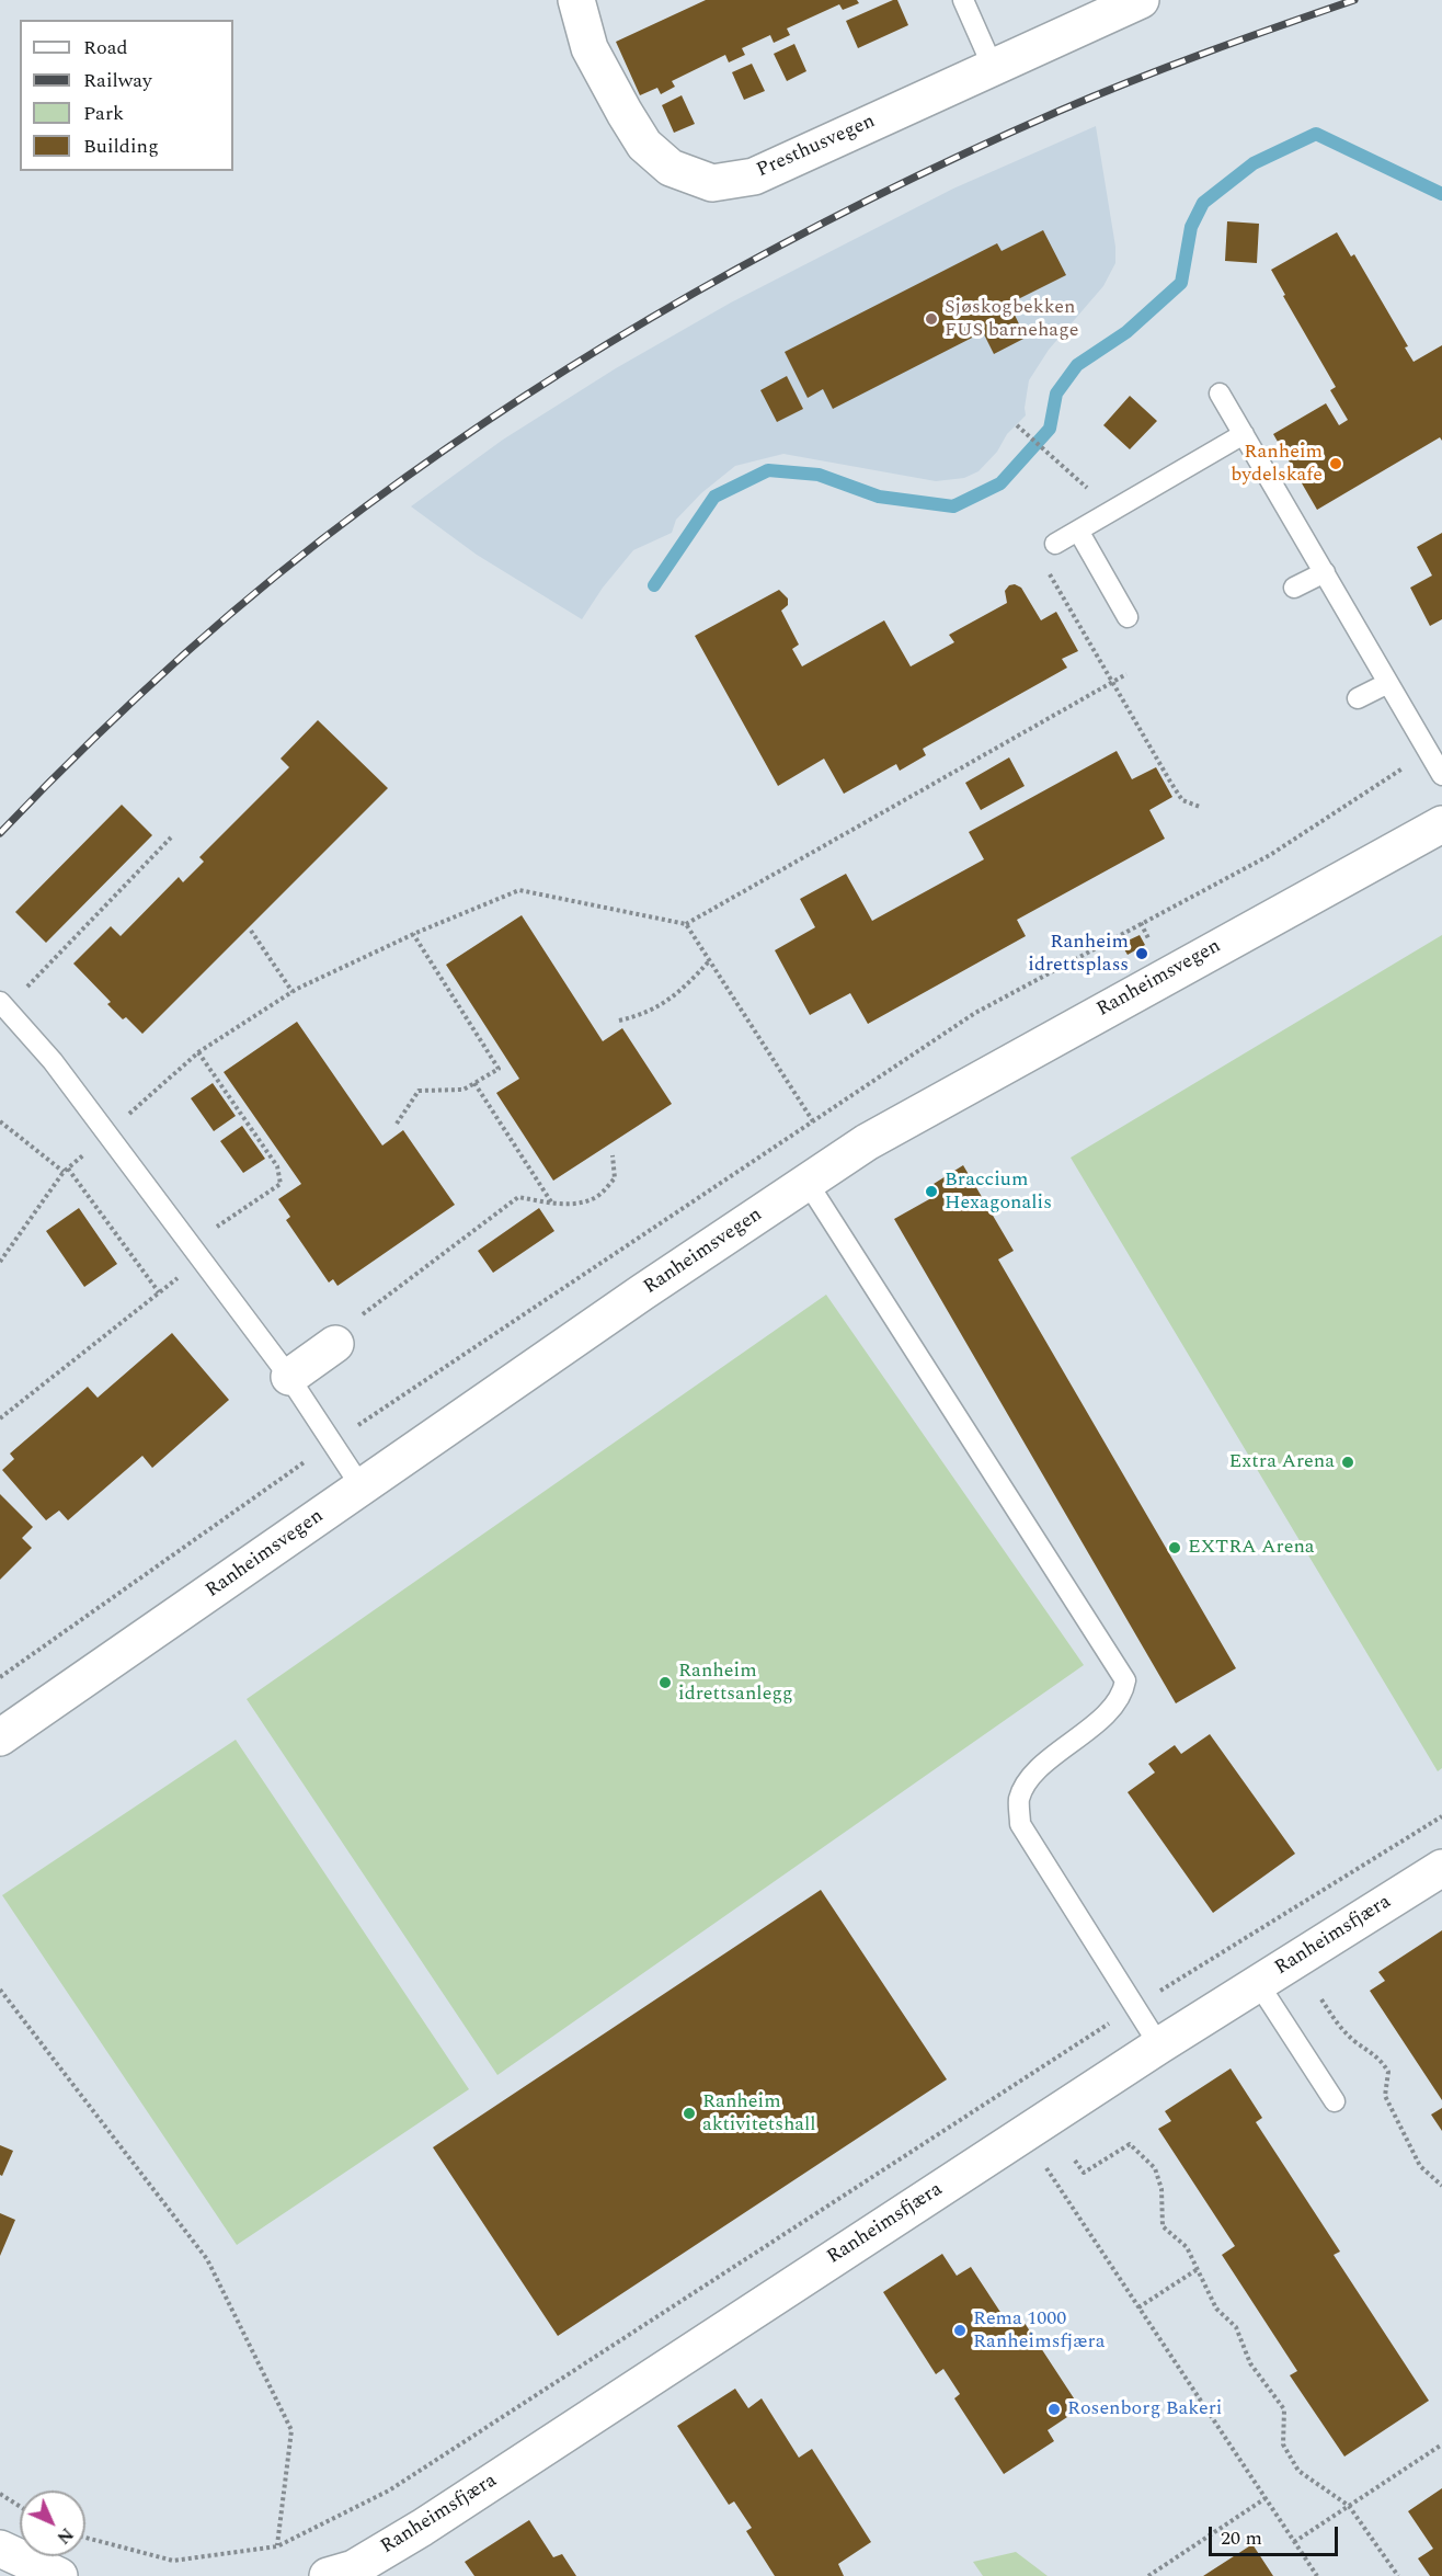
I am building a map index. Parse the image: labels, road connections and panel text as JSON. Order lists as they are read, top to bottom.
{
  "streets": {
    "street": ["Presthusvegen", "Ranheimsvegen", "Ranheimsfjæra"]
  },
  "places": [
    "Sjøskogbekken FUS barnehage",
    "Ranheim bydelskafe",
    "Ranheim idrettsplass",
    "Braccium Hexagonalis",
    "Extra Arena",
    "EXTRA Arena",
    "Ranheim idrettsanlegg",
    "Ranheim aktivitetshall",
    "Rema 1000 Ranheimsfjæra",
    "Rosenborg Bakeri"
  ],
  "legend": [
    "Road",
    "Railway",
    "Park",
    "Building"
  ],
  "scale_bar": "20 m",
  "north": "bottom right"
}
